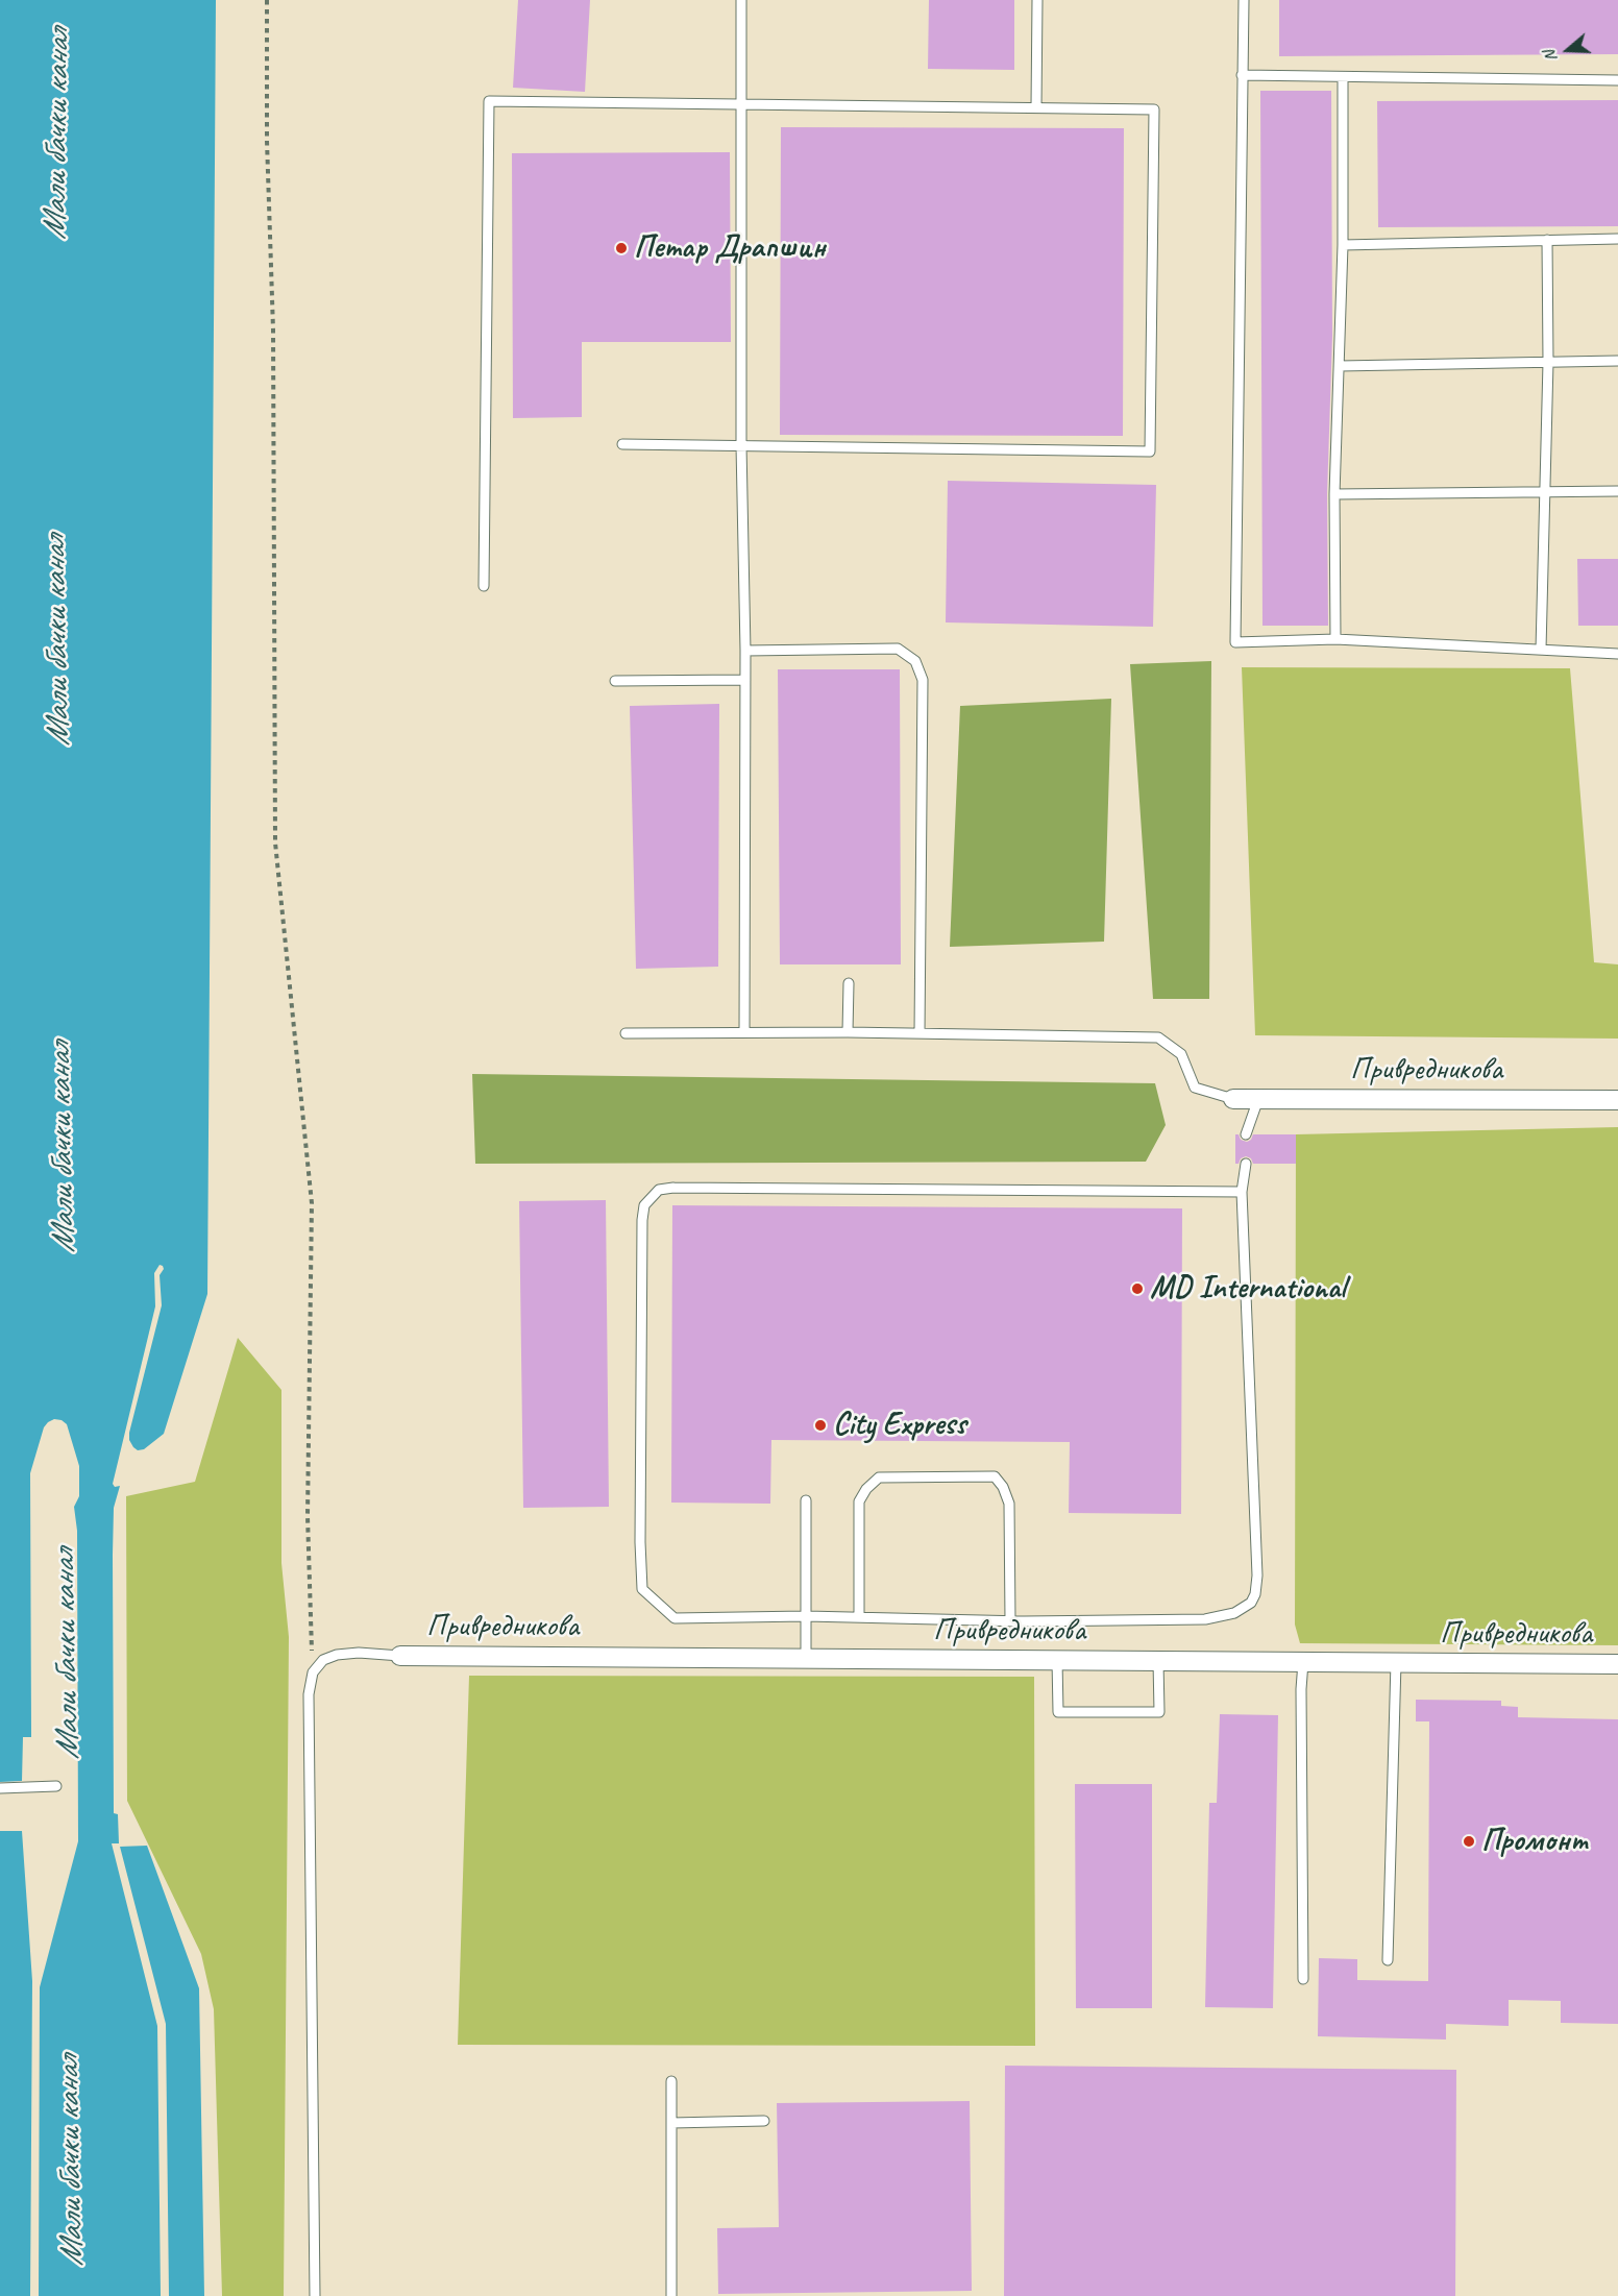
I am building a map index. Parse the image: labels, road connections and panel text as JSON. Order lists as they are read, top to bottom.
{
  "streets": {
    "street": ["Привредникова"]
  },
  "water": ["Мали бачки канал"],
  "places": [
    "Петар Драпшин",
    "MD International",
    "City Express",
    "Промонт"
  ],
  "north": "left"
}
